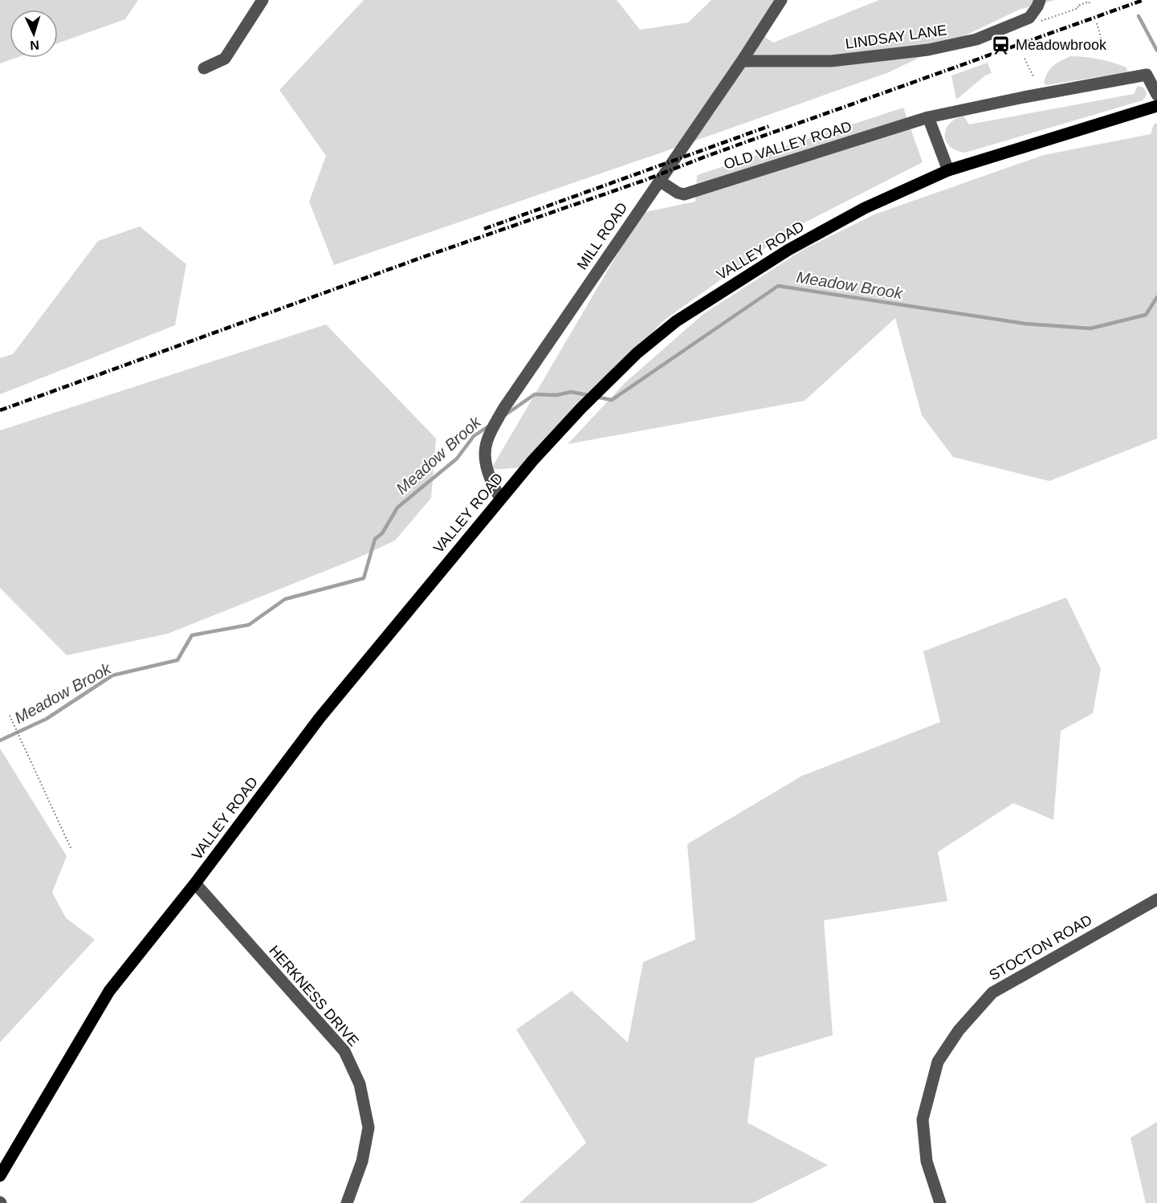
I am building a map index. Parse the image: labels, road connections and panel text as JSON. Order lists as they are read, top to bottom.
{
  "streets": {
    "main road": ["VALLEY ROAD"],
    "street": [
      "LINDSAY LANE",
      "OLD VALLEY ROAD",
      "MILL ROAD",
      "STOCTON ROAD",
      "HERKNESS DRIVE"
    ]
  },
  "crossings": [
    ["LINDSAY LANE", "MILL ROAD"],
    ["OLD VALLEY ROAD", "MILL ROAD"],
    ["MILL ROAD", "VALLEY ROAD"],
    ["VALLEY ROAD", "HERKNESS DRIVE"]
  ],
  "water": ["Meadow Brook"],
  "places": {
    "station": ["Meadowbrook"]
  },
  "north": "bottom"
}
